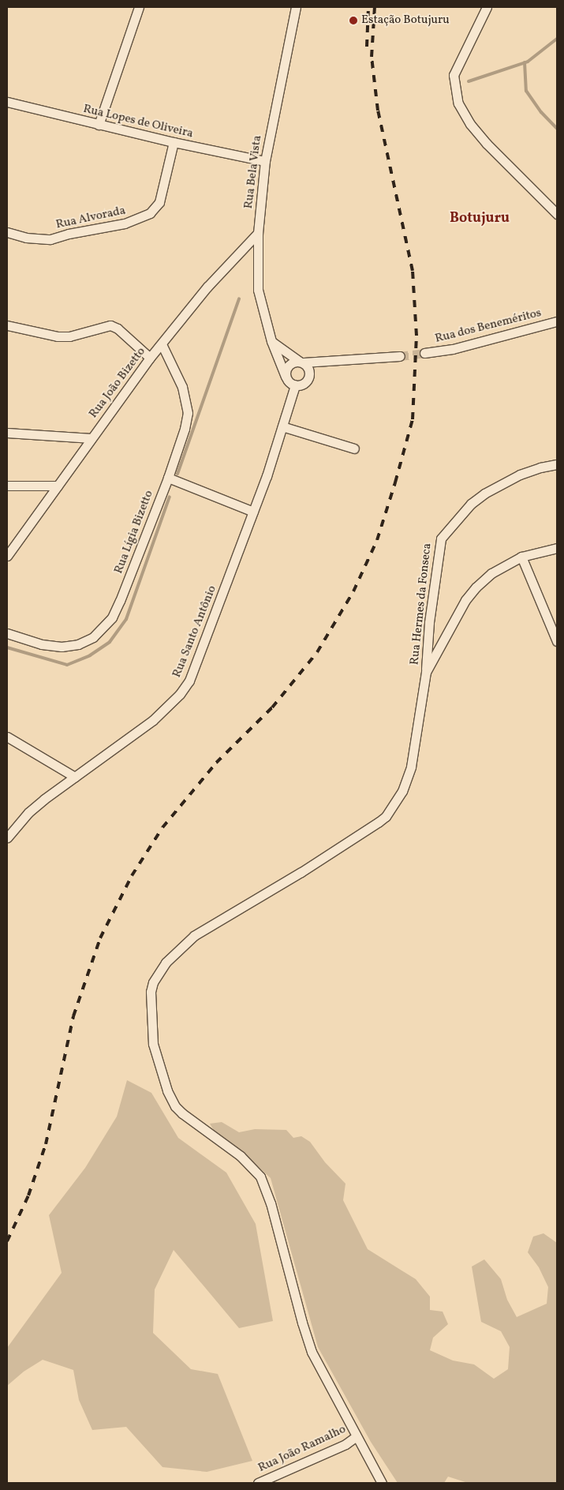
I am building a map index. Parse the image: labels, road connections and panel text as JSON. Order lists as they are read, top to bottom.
{
  "streets": {
    "street": [
      "Rua Lopes de Oliveira",
      "Rua Bela Vista",
      "Rua Alvorada",
      "Rua dos Beneméritos",
      "Rua João Bizetto",
      "Rua Lígia Bizetto",
      "Rua Hermes da Fonseca",
      "Rua Santo Antônio",
      "Rua João Ramalho"
    ]
  },
  "crossings": [
    ["Rua Lopes de Oliveira", "Rua Bela Vista"],
    ["Rua Lopes de Oliveira", "Rua Alvorada"],
    ["Rua Bela Vista", "Rua João Bizetto"],
    ["Rua Bela Vista", "Rua Santo Antônio"],
    ["Rua João Bizetto", "Rua Lígia Bizetto"]
  ],
  "districts": ["Botujuru"],
  "places": ["Estação Botujuru"]
}
